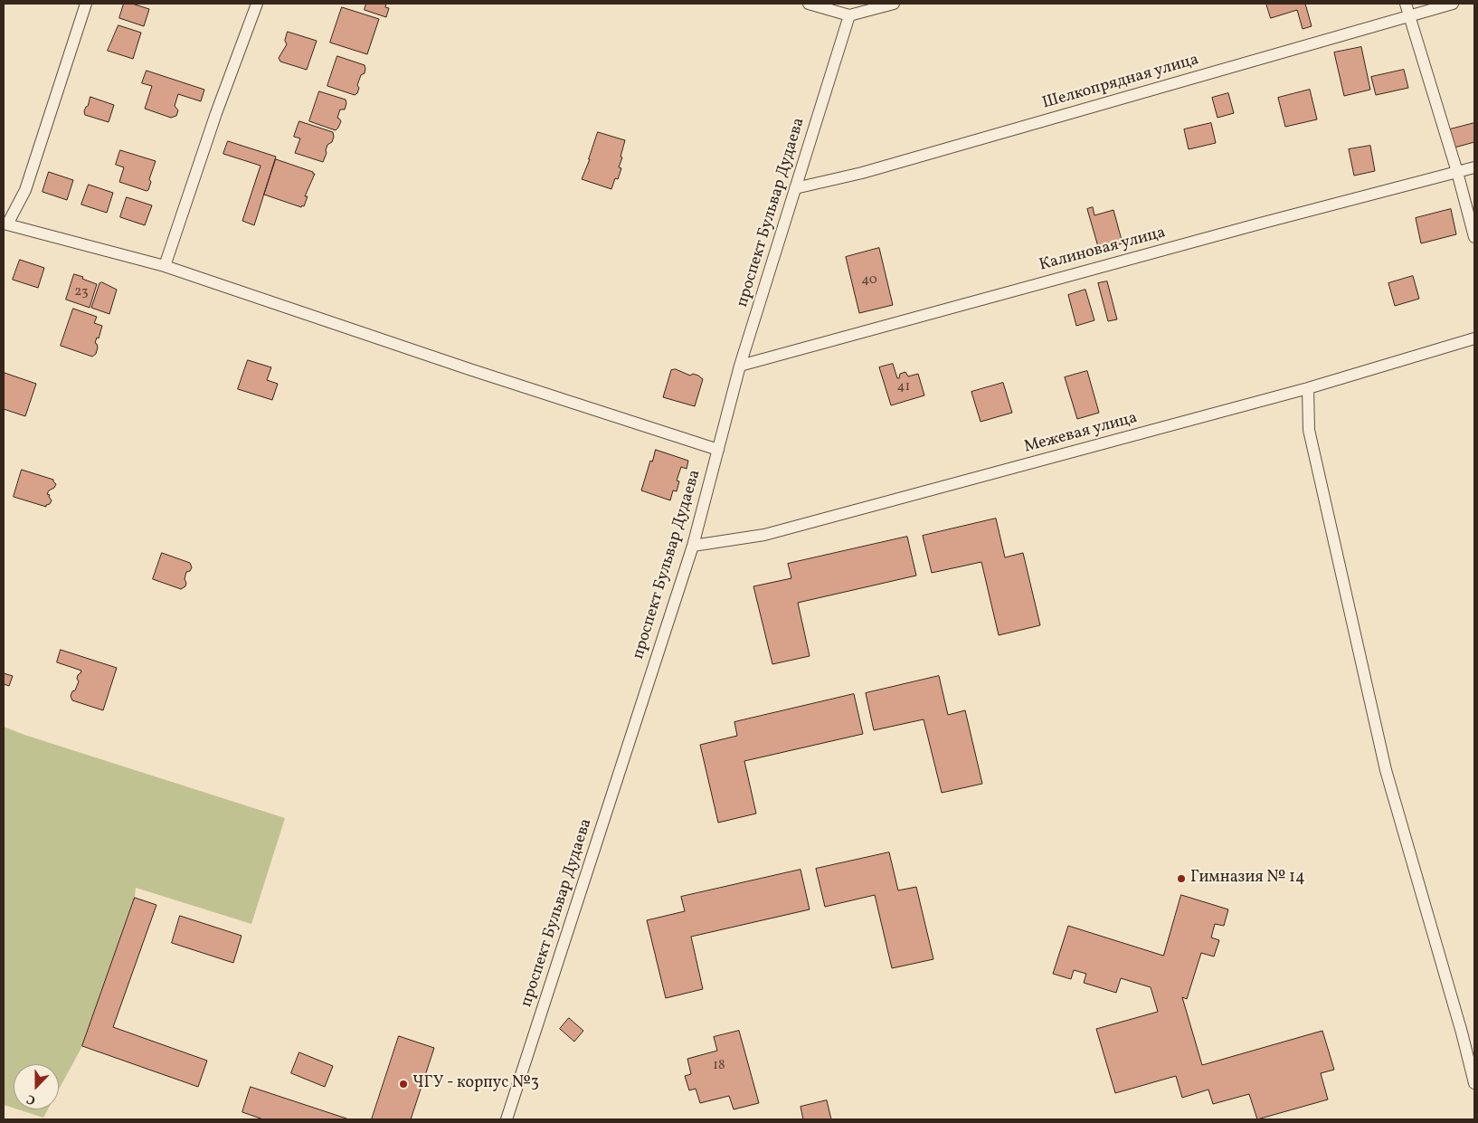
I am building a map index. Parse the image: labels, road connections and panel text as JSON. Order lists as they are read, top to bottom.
{
  "streets": {
    "street": [
      "Шелкопрядная улица",
      "проспект Бульвар Дудаева",
      "Калиновая улица",
      "Межевая улица"
    ]
  },
  "crossings": [
    ["Шелкопрядная улица", "проспект Бульвар Дудаева"],
    ["проспект Бульвар Дудаева", "Калиновая улица"],
    ["проспект Бульвар Дудаева", "Межевая улица"]
  ],
  "places": ["Гимназия № 14", "ЧГУ - корпус №3"],
  "house_numbers": [
    "40",
    "23",
    "41",
    "18"
  ],
  "north": "bottom"
}
